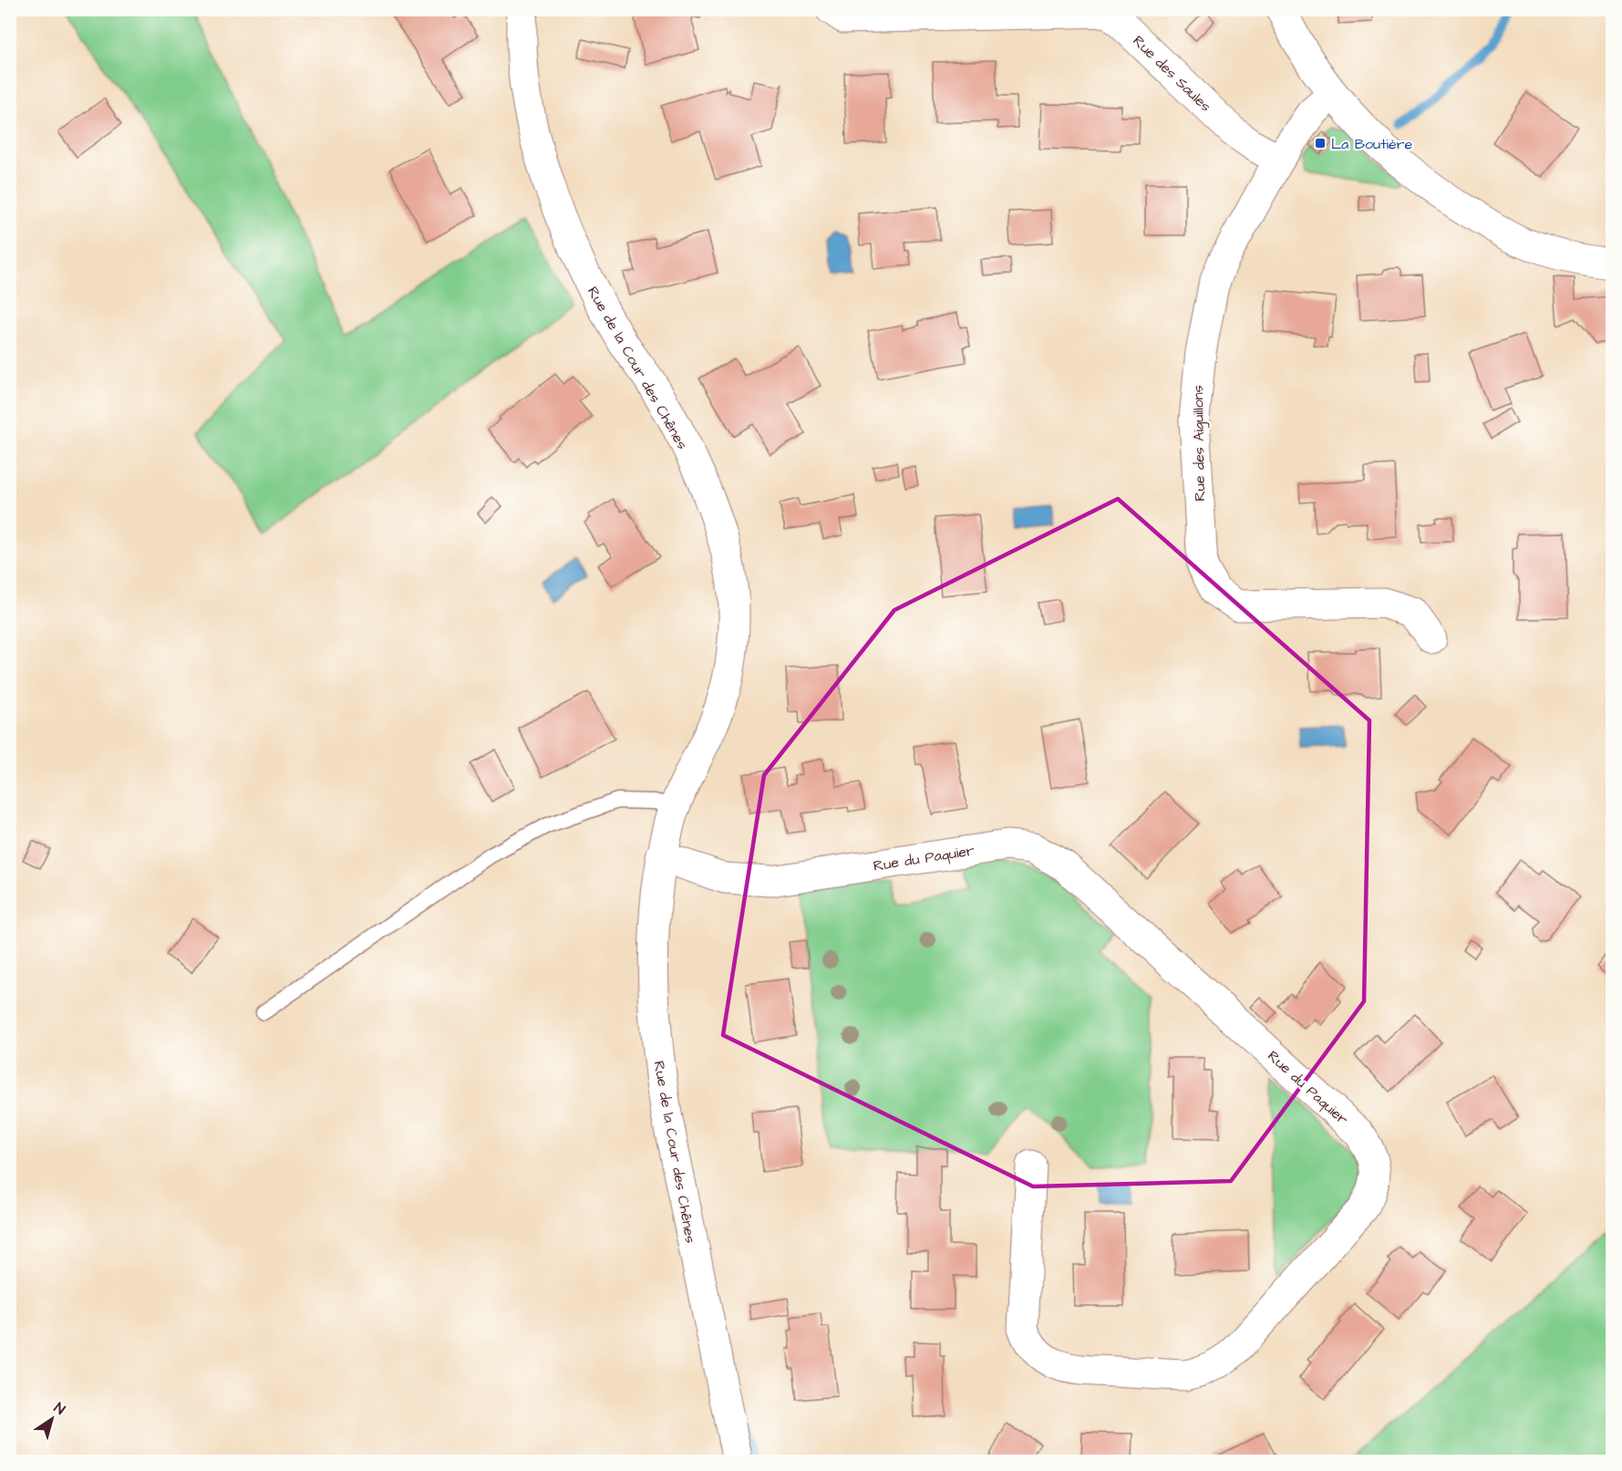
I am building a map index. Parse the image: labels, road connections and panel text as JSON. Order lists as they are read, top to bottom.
{
  "streets": {
    "street": [
      "Rue des Saules",
      "Rue de la Cour des Chênes",
      "Rue des Aiguillons",
      "Rue du Paquier"
    ]
  },
  "crossings": [
    ["Rue des Saules", "Rue des Aiguillons"],
    ["Rue de la Cour des Chênes", "Rue du Paquier"]
  ],
  "places": {
    "transit": ["La Boutière"]
  },
  "north": "top right"
}
